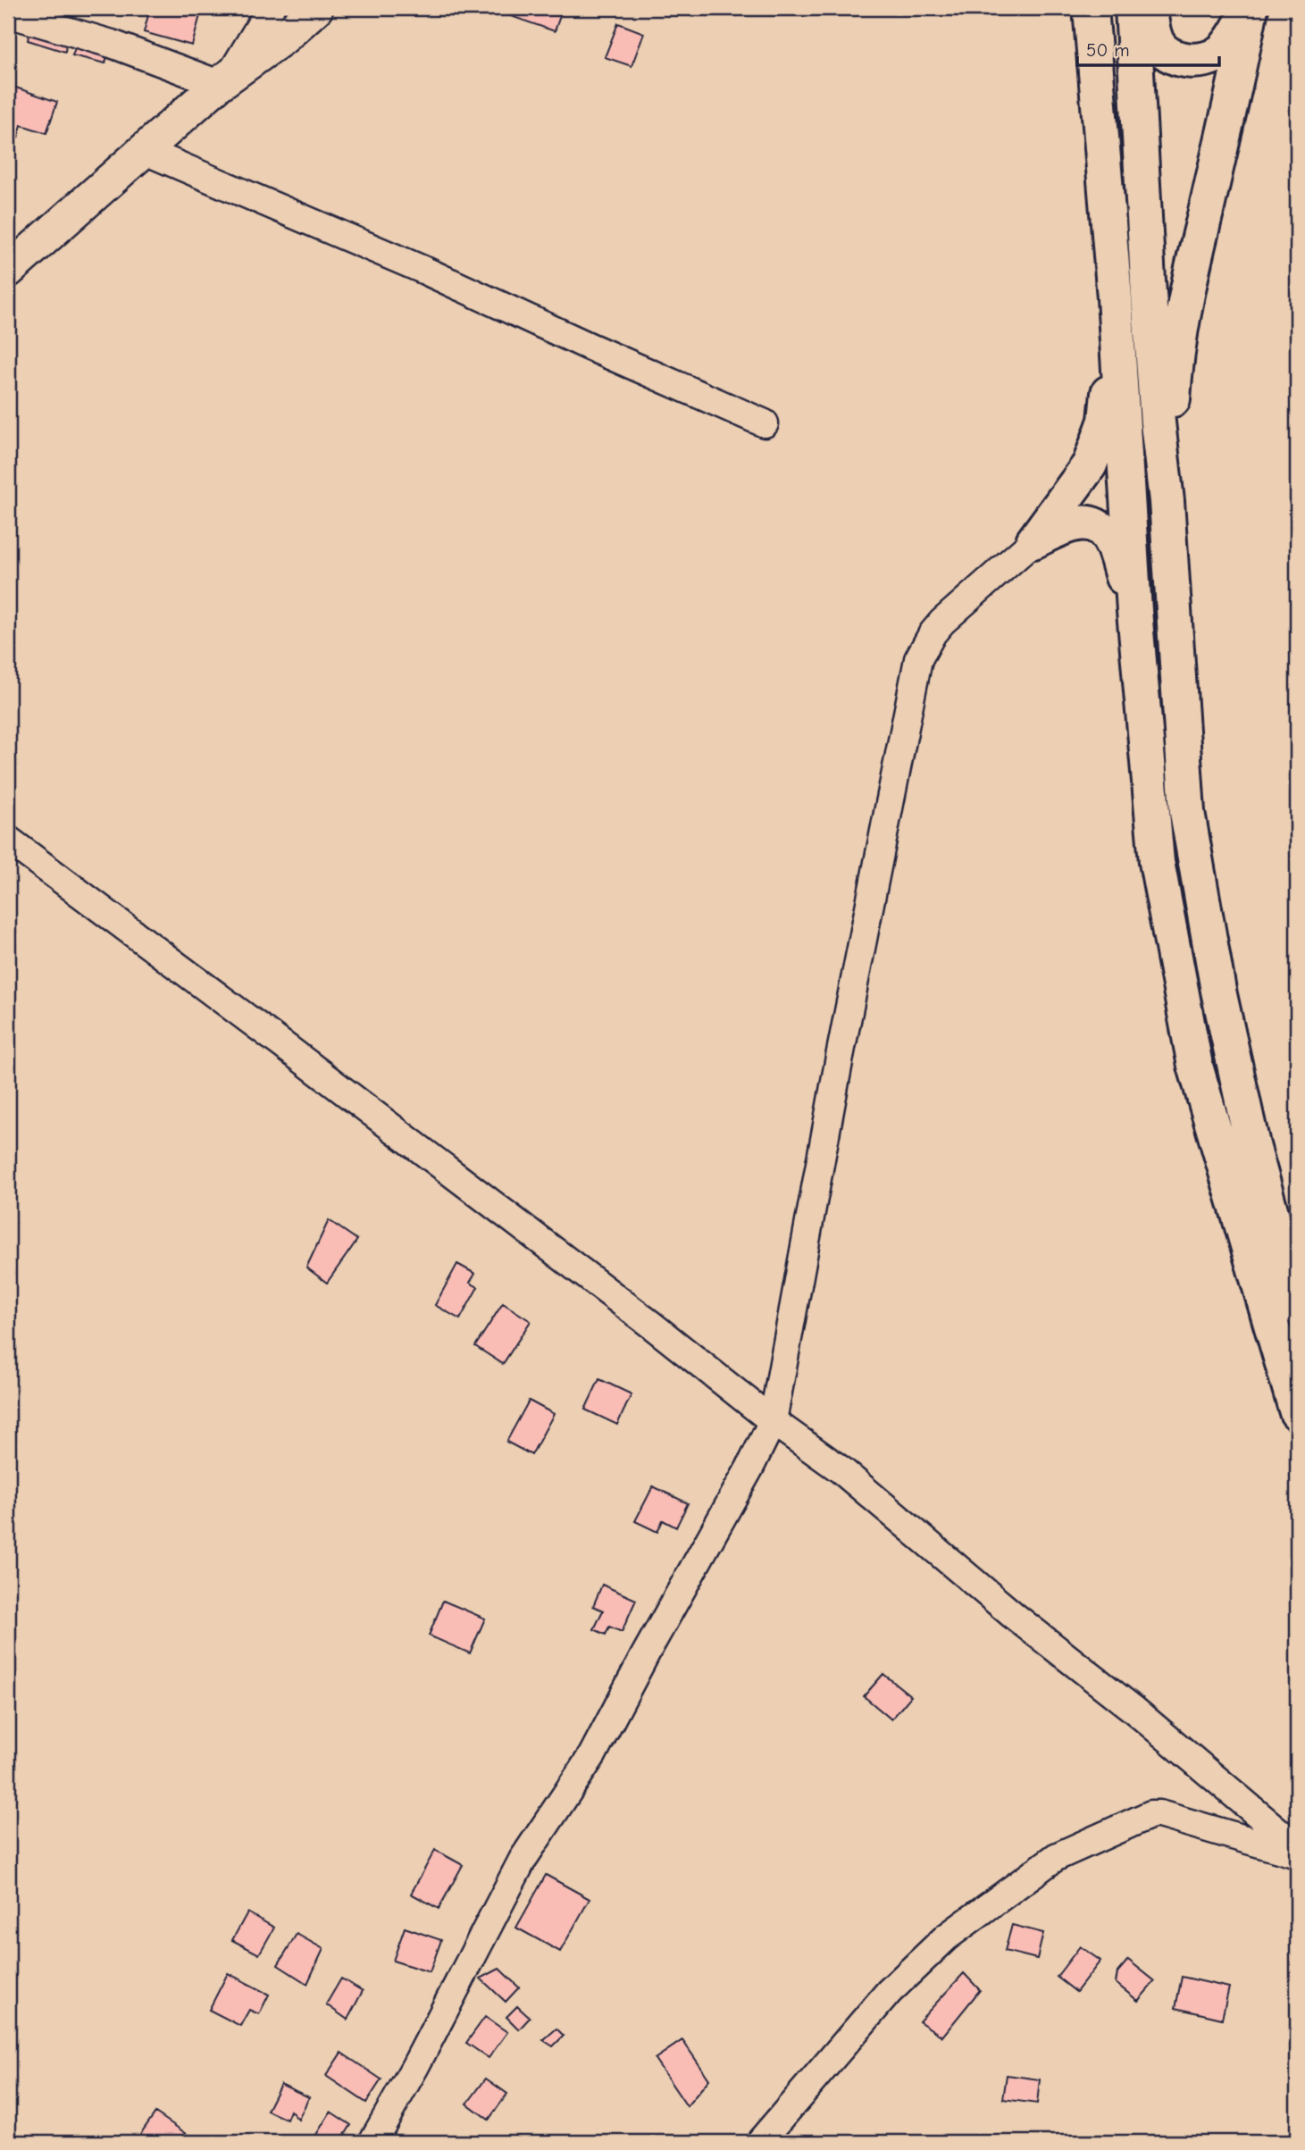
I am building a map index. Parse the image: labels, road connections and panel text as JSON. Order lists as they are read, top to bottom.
{
  "scale_bar": "50 m"
}
